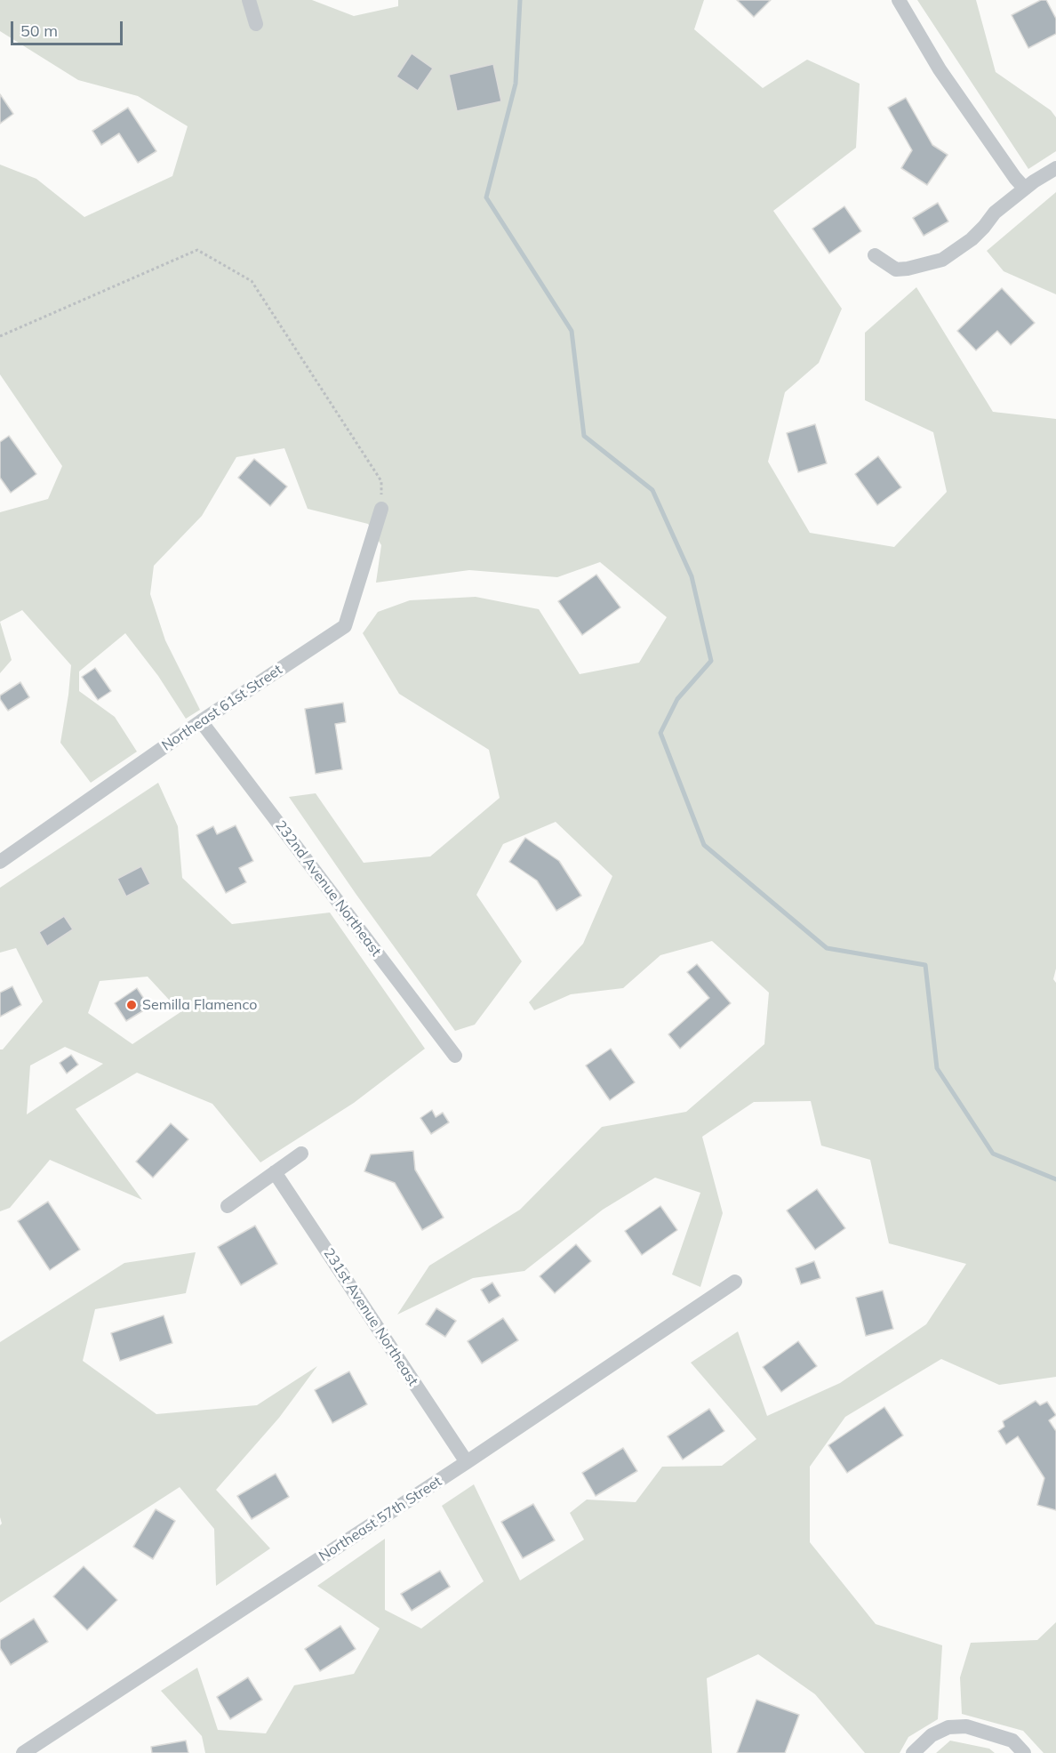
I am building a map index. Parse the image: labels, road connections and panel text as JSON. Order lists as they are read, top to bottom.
{
  "streets": {
    "street": [
      "Northeast 61st Street",
      "232nd Avenue Northeast",
      "231st Avenue Northeast",
      "Northeast 57th Street"
    ]
  },
  "crossings": [
    ["Northeast 61st Street", "232nd Avenue Northeast"],
    ["231st Avenue Northeast", "Northeast 57th Street"]
  ],
  "places": ["Semilla Flamenco"],
  "scale_bar": "50 m"
}
